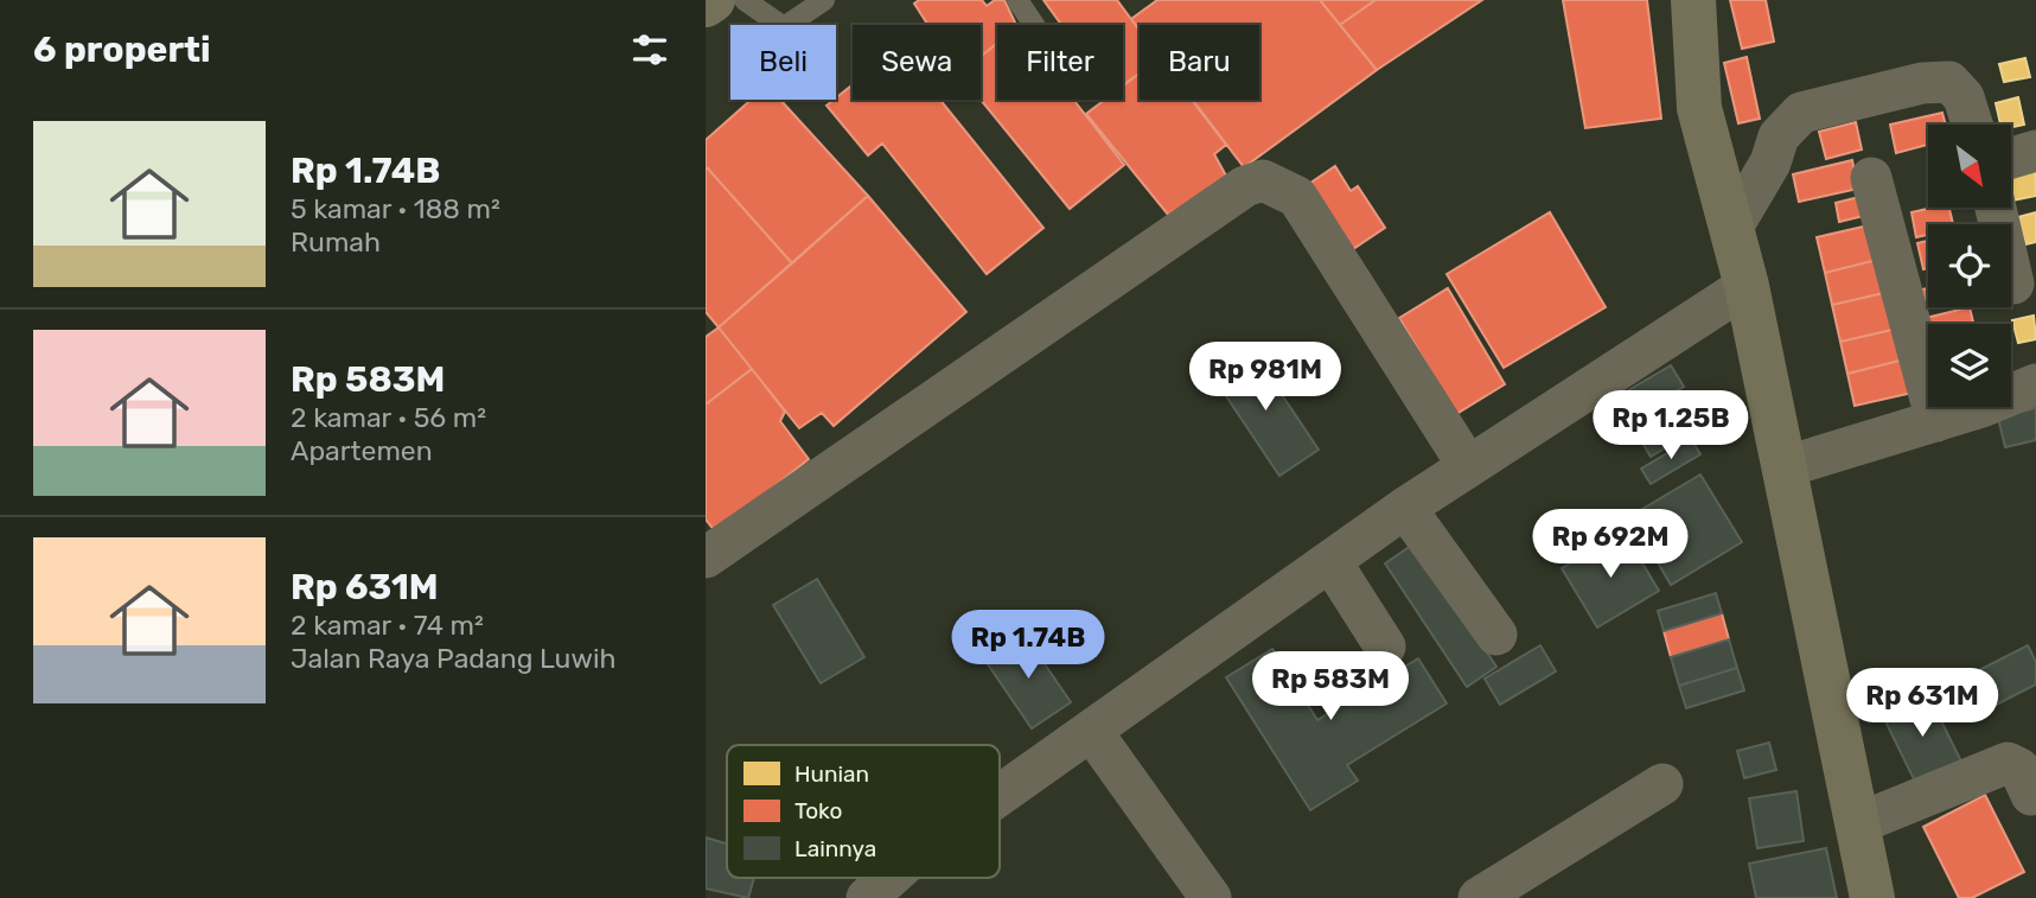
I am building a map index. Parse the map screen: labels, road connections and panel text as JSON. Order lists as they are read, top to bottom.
{
  "legend": ["Hunian", "Toko", "Lainnya"],
  "north": "bottom right",
  "page": {
    "heading": "6 properti",
    "chip": [
      "Beli",
      "Sewa",
      "Filter",
      "Baru"
    ],
    "list": [
      {
        "name": "Rp 1.74B",
        "note": "5 kamar · 188 m² · Rumah"
      },
      {
        "name": "Rp 583M",
        "note": "2 kamar · 56 m² · Apartemen"
      },
      {
        "name": "Rp 631M",
        "note": "2 kamar · 74 m² · Jalan Raya Padang Luwih"
      }
    ],
    "price": [
      "Rp 981M",
      "Rp 1.25B",
      "Rp 692M",
      "Rp 1.74B",
      "Rp 583M",
      "Rp 631M"
    ]
  }
}
